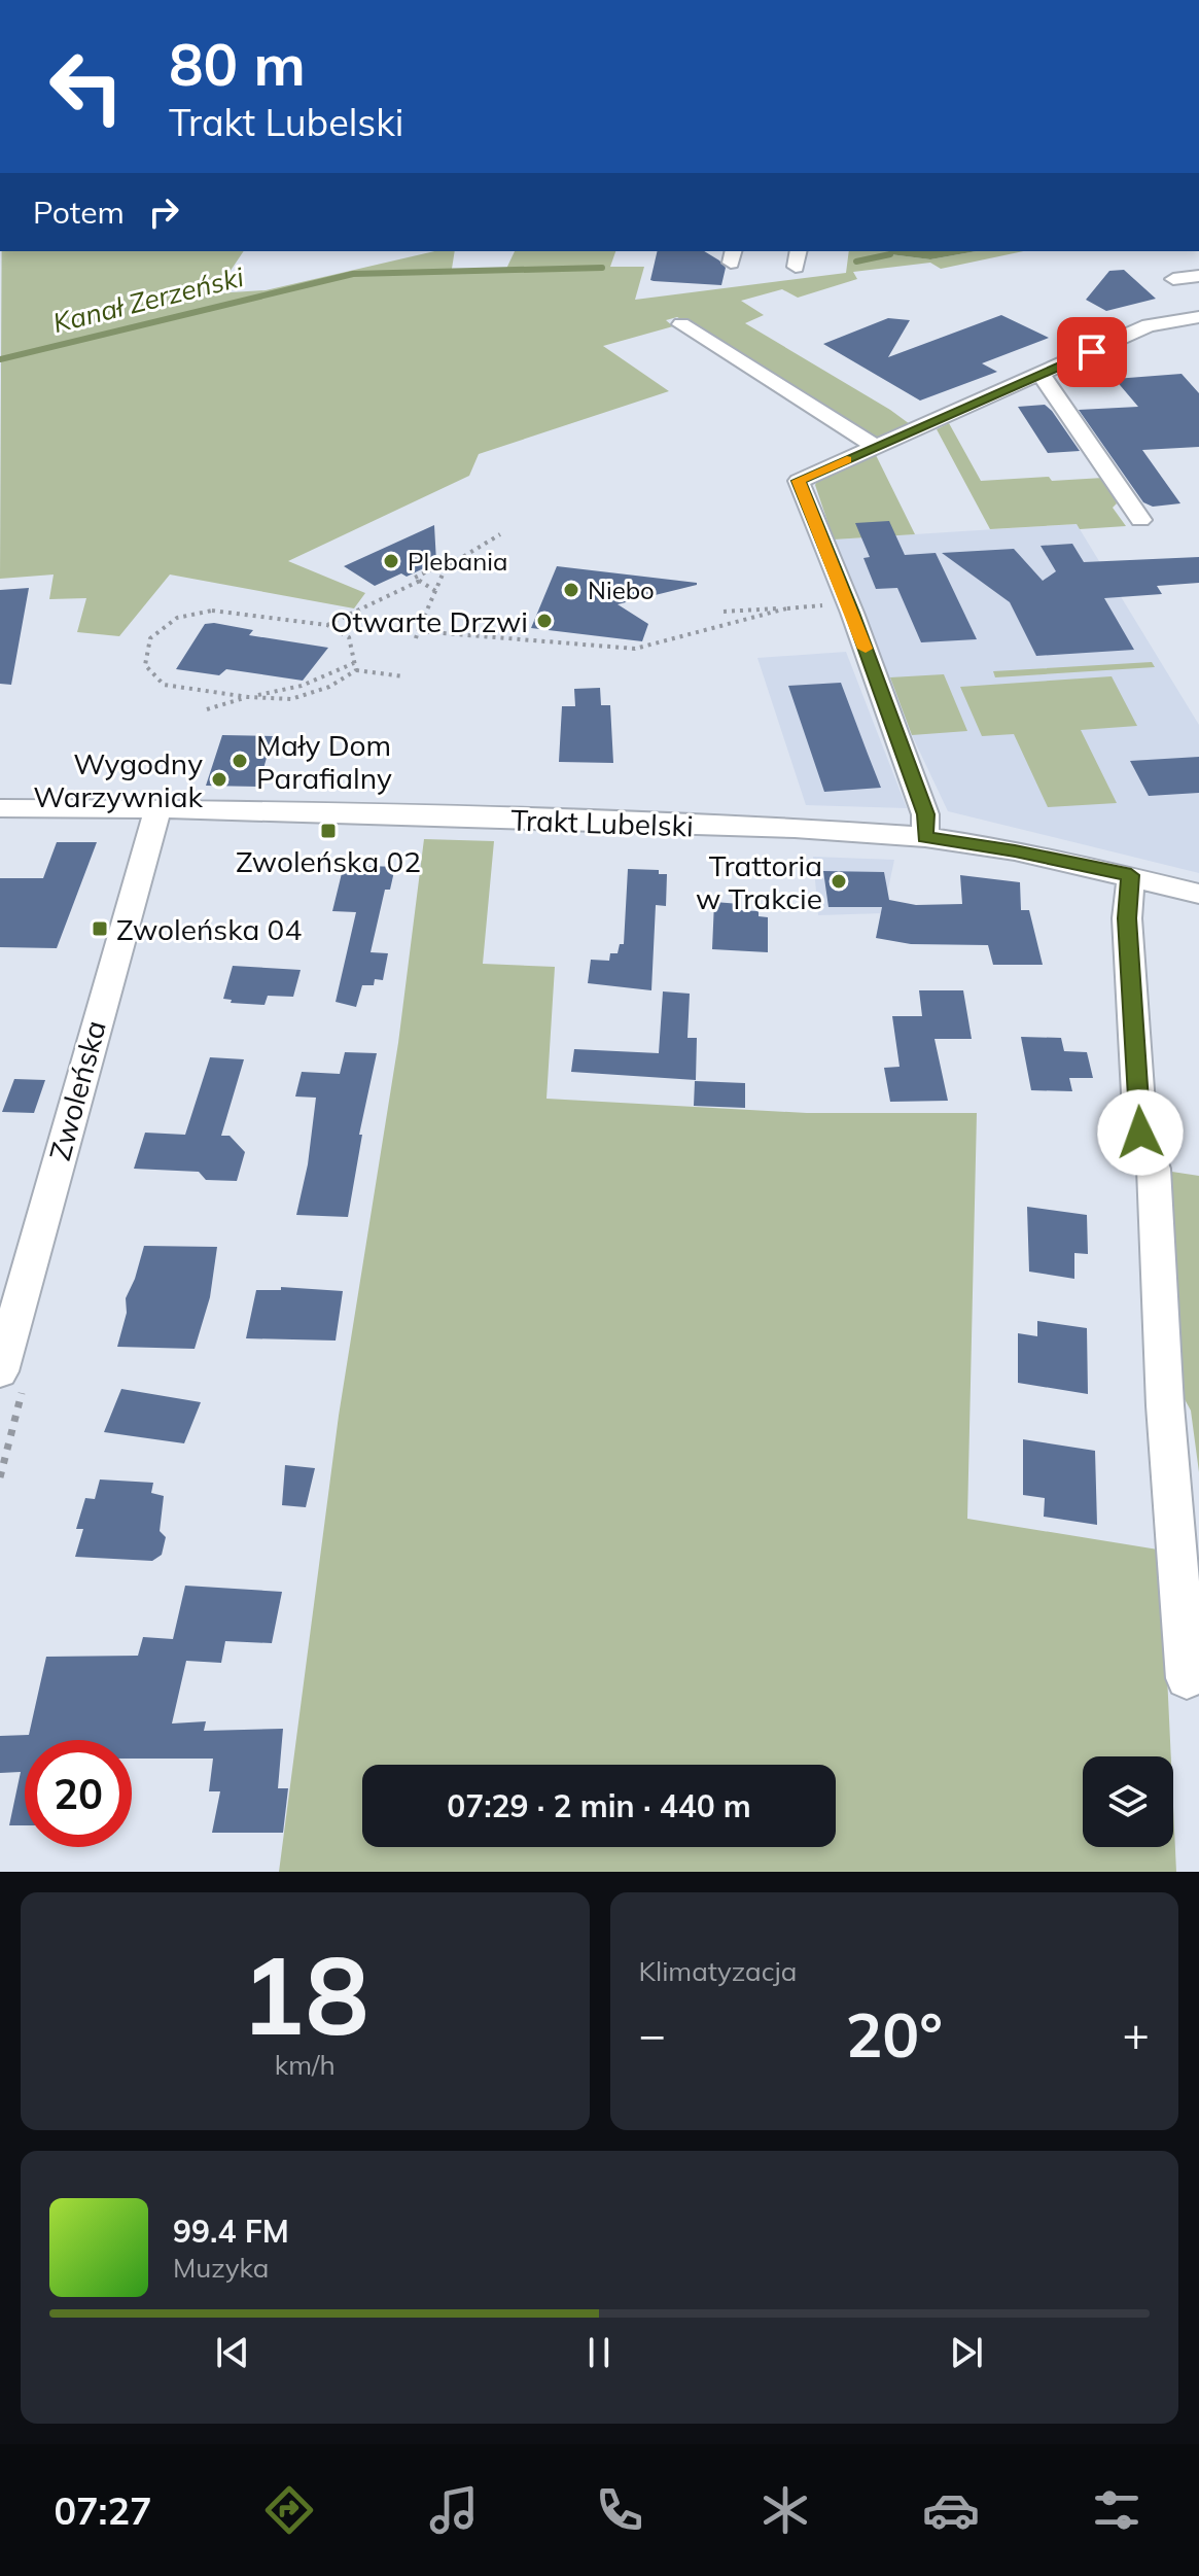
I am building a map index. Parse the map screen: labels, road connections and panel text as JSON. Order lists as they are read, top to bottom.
{
  "streets": {
    "street": ["Trakt Lubelski", "Zwoleńska"]
  },
  "crossings": [
    ["Trakt Lubelski", "Zwoleńska"]
  ],
  "water": ["Kanał Zerzeński"],
  "places": {
    "other": [
      "Plebania",
      "Niebo",
      "Otwarte Drzwi",
      "Mały Dom Parafialny",
      "Wygodny Warzywniak",
      "Trattoria w Trakcie"
    ],
    "transit": ["Zwoleńska 02", "Zwoleńska 04"]
  },
  "page": {
    "turn": ["80 m", "Trakt Lubelski"],
    "then": "Potem",
    "limit": "20",
    "trip": "07:29 · 2 min · 440 m",
    "tile": [
      ["18", "km/h"],
      "Klimatyzacja"
    ],
    "heat": ["−", "20°", "+"],
    "song": ["99.4 FM", "Muzyka"],
    "tabs": "07:27"
  }
}
